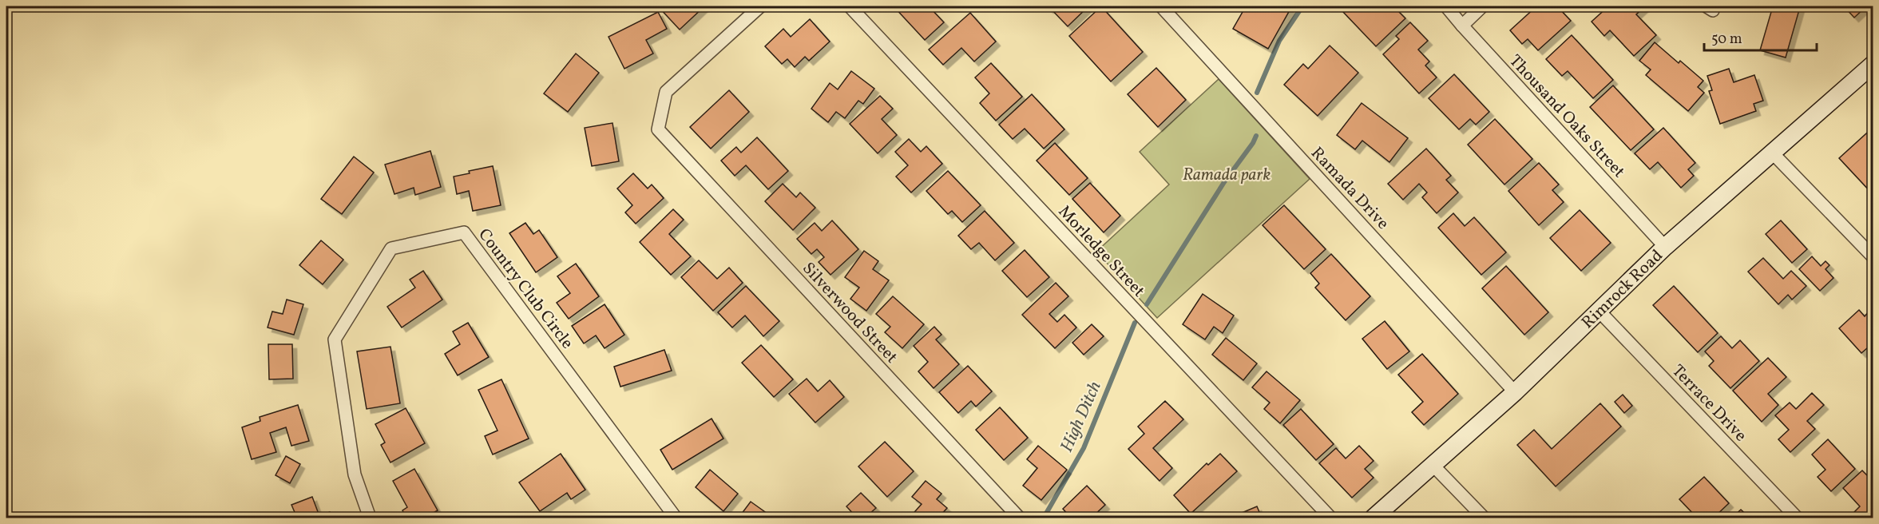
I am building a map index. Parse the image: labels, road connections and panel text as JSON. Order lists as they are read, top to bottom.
{
  "streets": {
    "main road": ["Rimrock Road"],
    "street": [
      "Thousand Oaks Street",
      "Ramada Drive",
      "Morledge Street",
      "Country Club Circle",
      "Silverwood Street",
      "Terrace Drive"
    ]
  },
  "crossings": [
    ["Thousand Oaks Street", "Rimrock Road"],
    ["Ramada Drive", "Rimrock Road"],
    ["Rimrock Road", "Terrace Drive"]
  ],
  "water": ["High Ditch"],
  "parks": ["Ramada park"],
  "scale_bar": "50 m"
}
